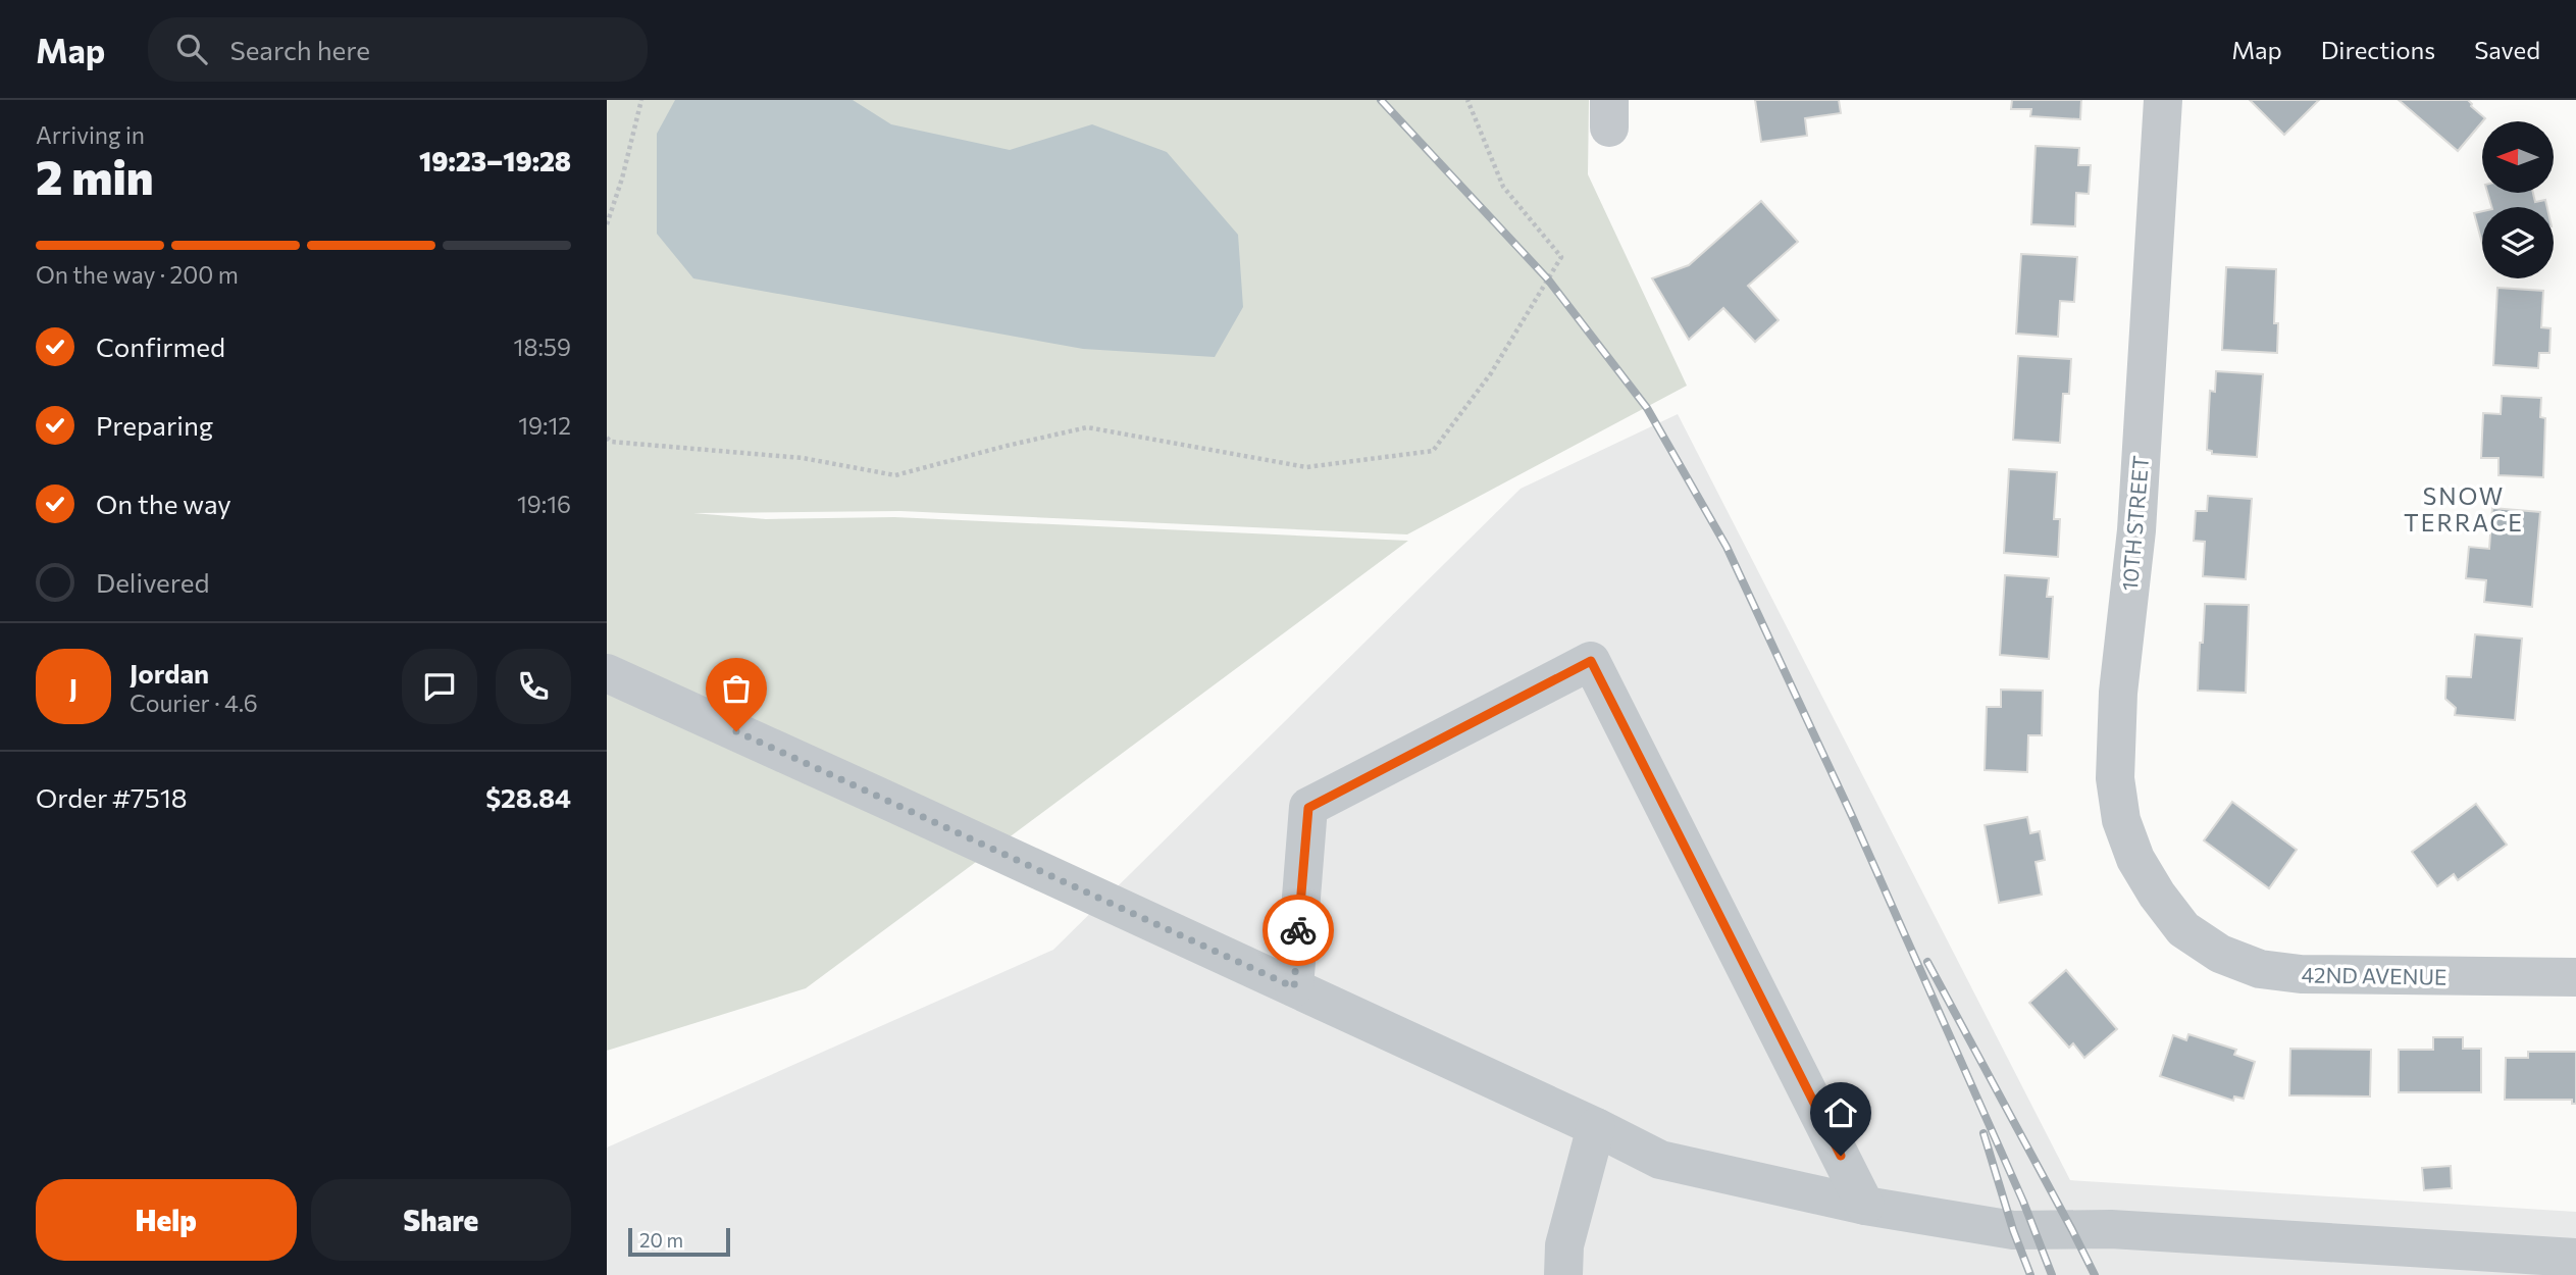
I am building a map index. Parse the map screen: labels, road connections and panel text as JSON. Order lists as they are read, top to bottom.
{
  "streets": {
    "street": ["10TH STREET", "42ND AVENUE"]
  },
  "crossings": [
    ["10TH STREET", "42ND AVENUE"]
  ],
  "districts": ["SNOW TERRACE"],
  "scale_bar": "20 m",
  "north": "left",
  "page": {
    "header": "Map",
    "search": "Search here",
    "nav": ["Map", "Directions", "Saved"],
    "heading": ["2 min", "Arriving in", "19:23–19:28"],
    "panel": [
      "Jordan",
      "Courier · 4.6",
      "Order #7518",
      "$28.84"
    ],
    "bar": "On the way · 200 m",
    "list": [
      ["Confirmed", "18:59"],
      ["Preparing", "19:12"],
      ["On the way", "19:16"],
      "Delivered"
    ],
    "round": "J",
    "buttons": ["Help", "Share"],
    "scale": "20 m"
  }
}
